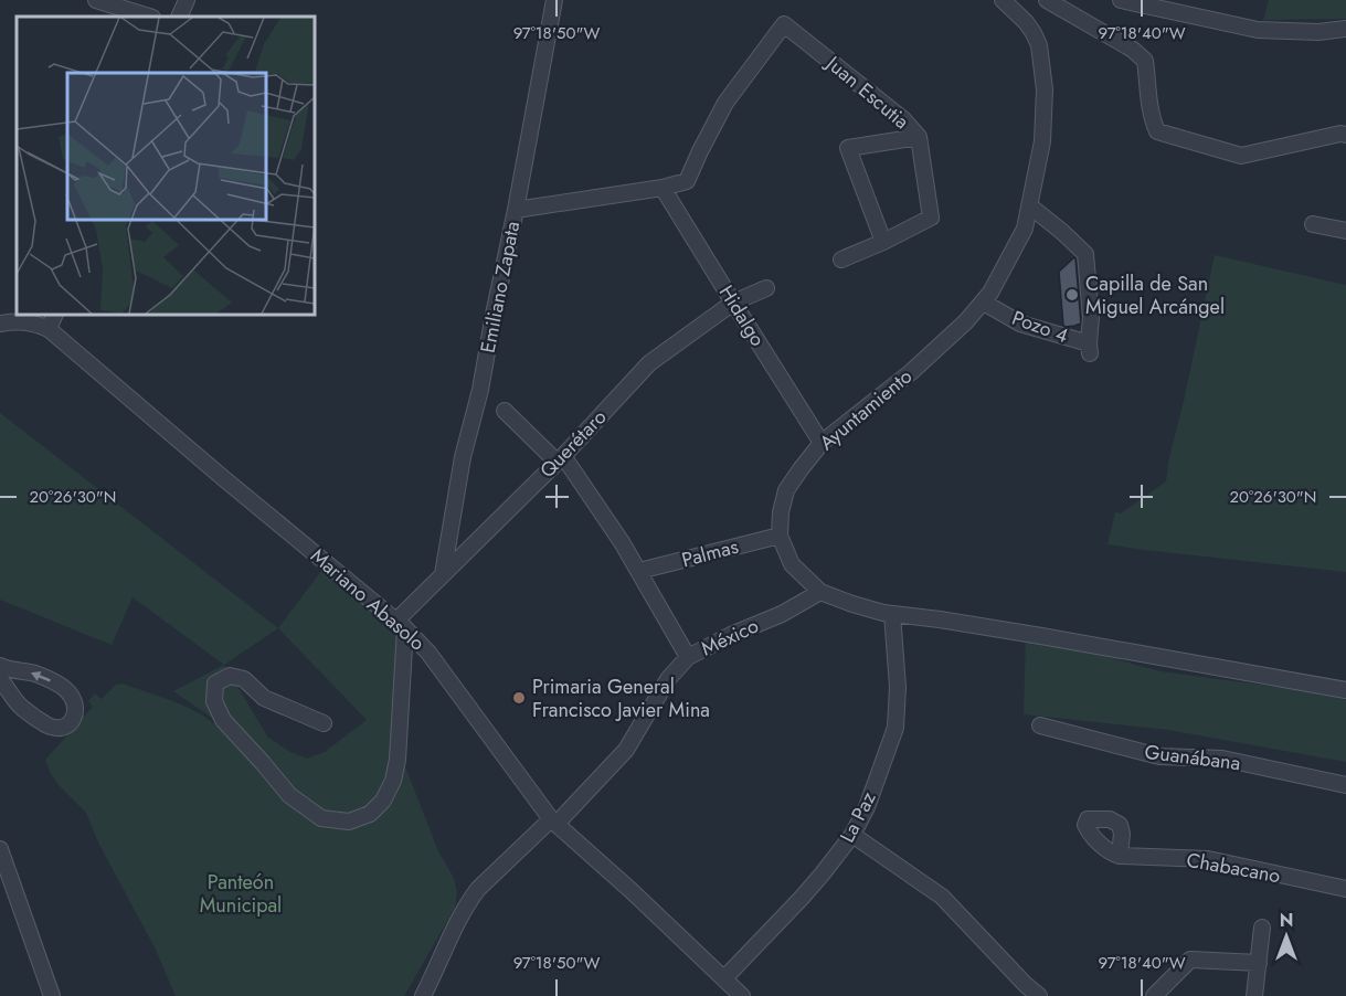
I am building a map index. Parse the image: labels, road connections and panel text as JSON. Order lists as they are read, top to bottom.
{
  "streets": {
    "street": [
      "Juan Escutia",
      "Emiliano Zapata",
      "Hidalgo",
      "Pozo 4",
      "Ayuntamiento",
      "Querétaro",
      "Palmas",
      "Mariano Abasolo",
      "México",
      "Guanábana",
      "La Paz",
      "Chabacano"
    ]
  },
  "crossings": [
    ["Juan Escutia", "Hidalgo"],
    ["Emiliano Zapata", "Querétaro"],
    ["Hidalgo", "Ayuntamiento"],
    ["Hidalgo", "Querétaro"],
    ["Pozo 4", "Ayuntamiento"],
    ["Ayuntamiento", "Palmas"],
    ["Ayuntamiento", "México"],
    ["Ayuntamiento", "La Paz"],
    ["Querétaro", "Mariano Abasolo"],
    ["Mariano Abasolo", "México"],
    ["Mariano Abasolo", "La Paz"]
  ],
  "parks": ["Panteón Municipal"],
  "places": ["Capilla de San Miguel Arcángel", "Primaria General Francisco Javier Mina"],
  "north": "top",
  "coordinates": ["97°18'50\"W", "97°18'40\"W", "20°26'30\"N"]
}
